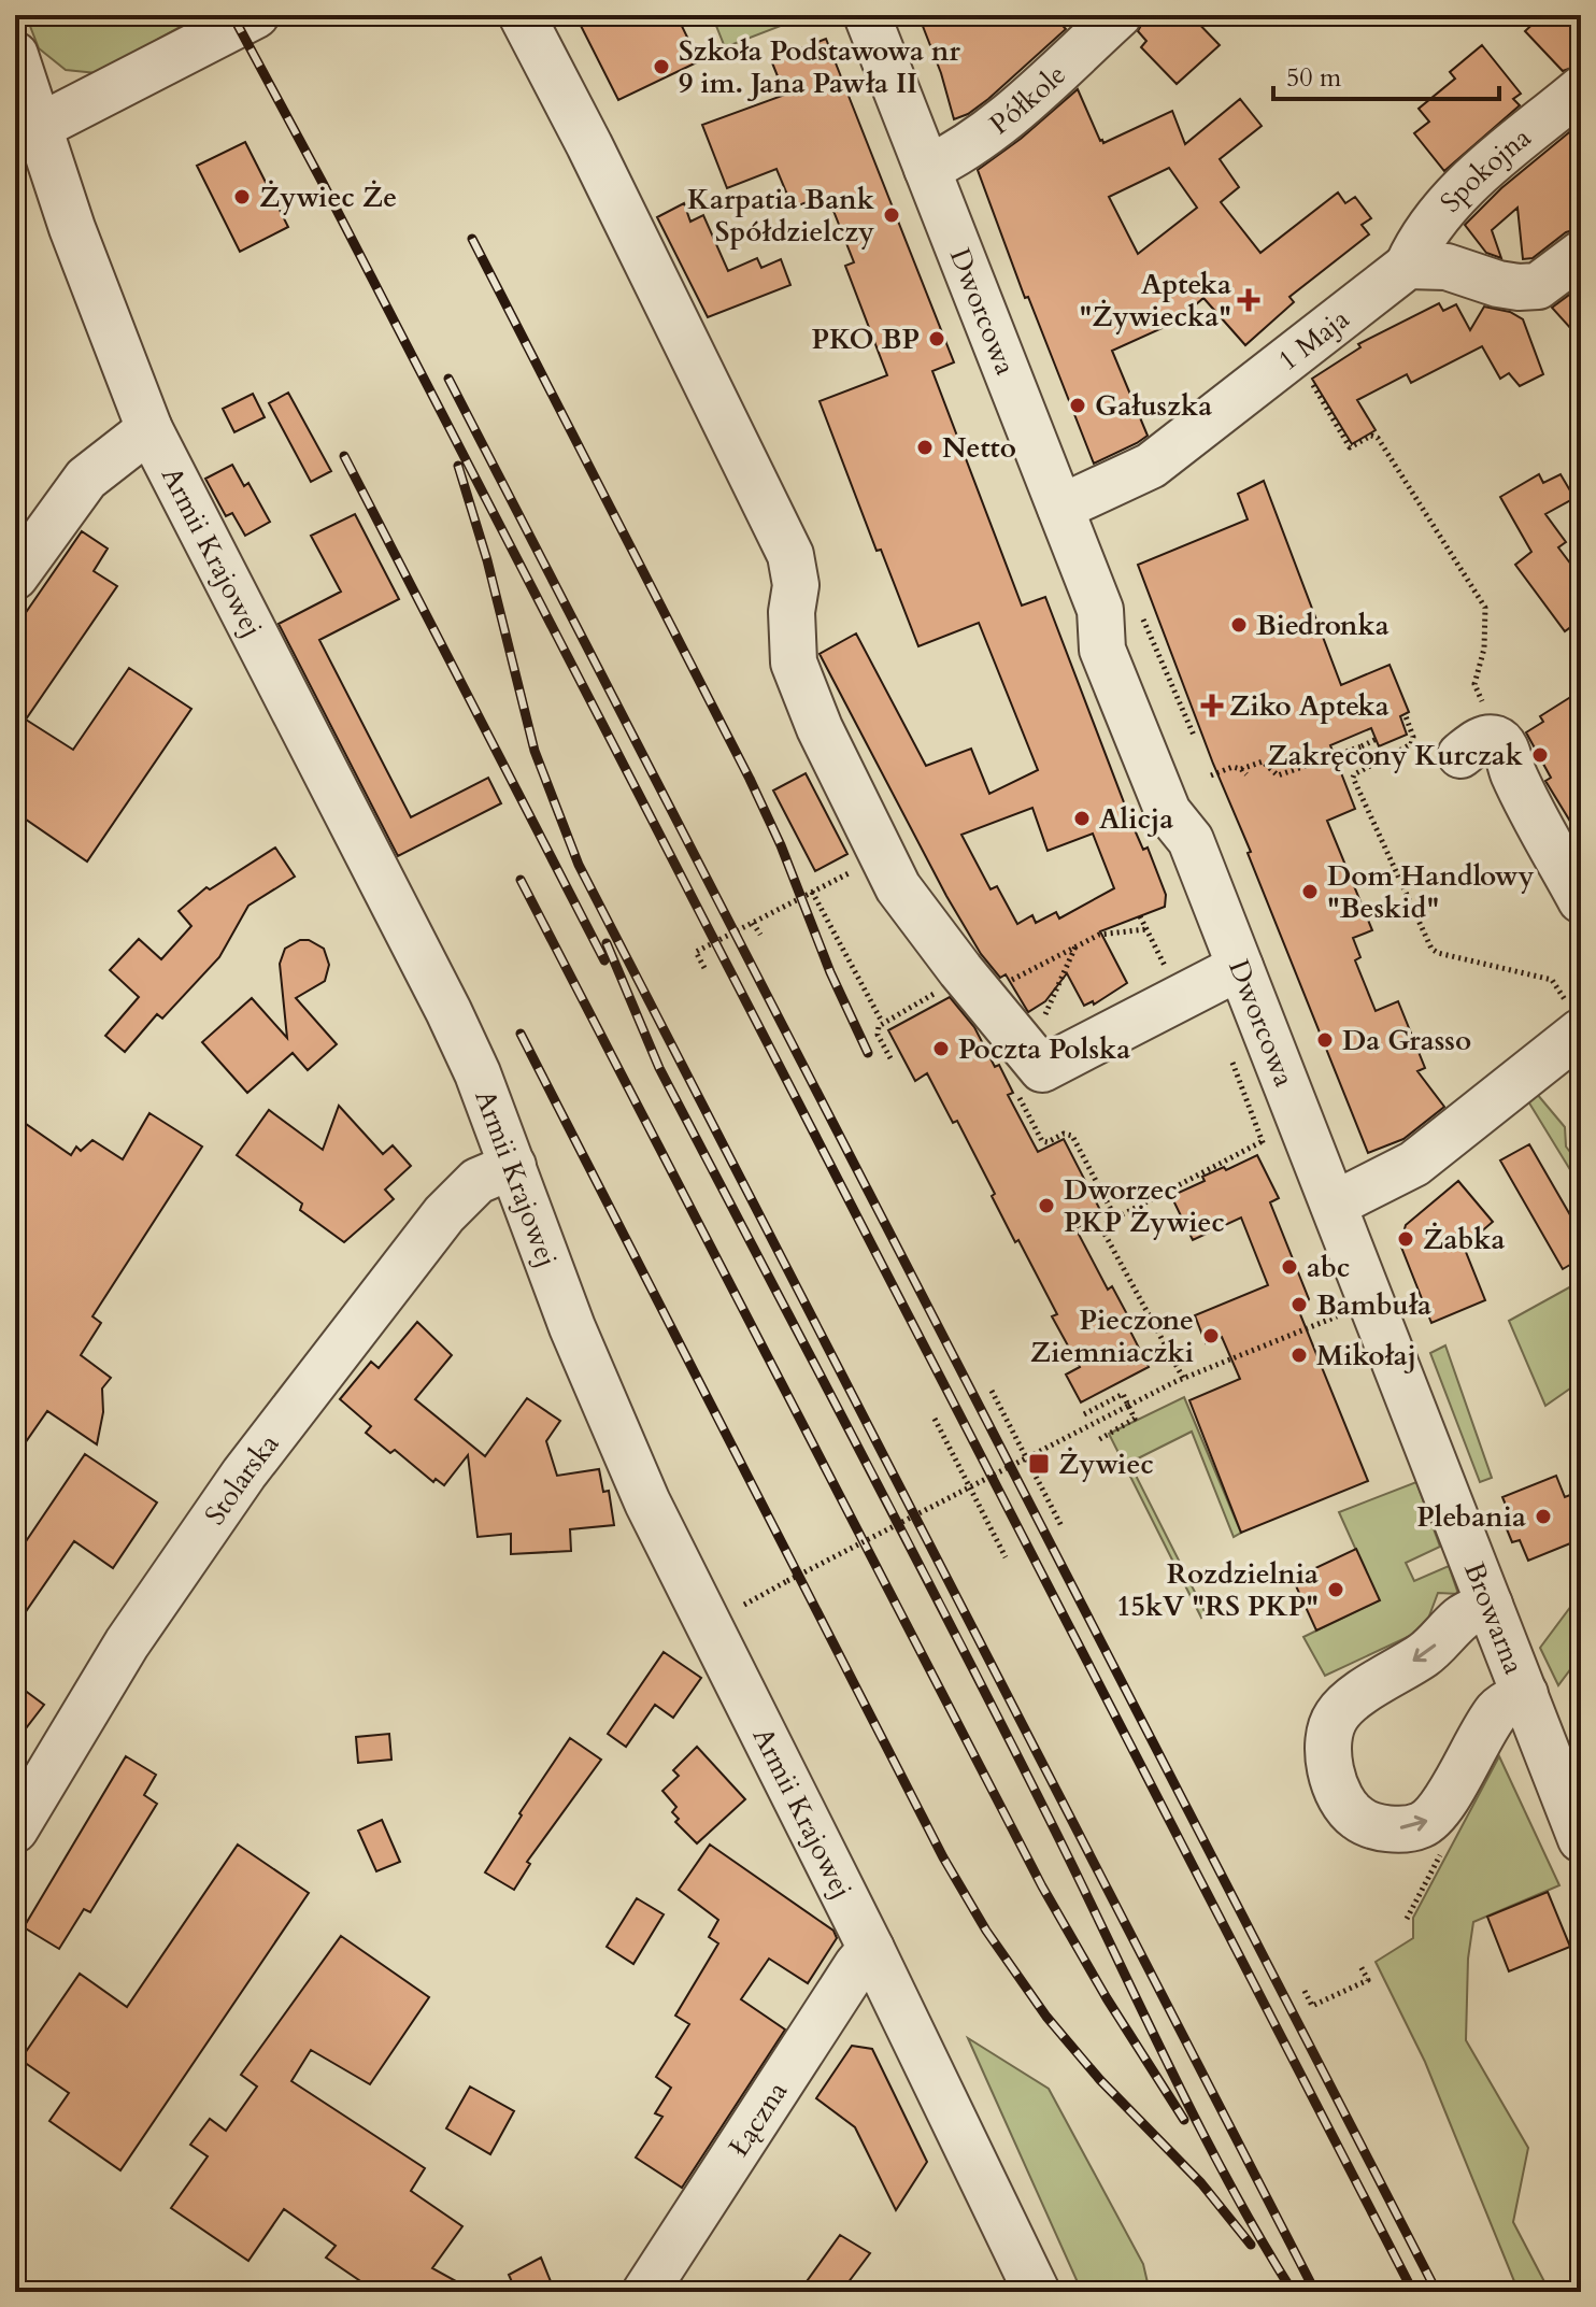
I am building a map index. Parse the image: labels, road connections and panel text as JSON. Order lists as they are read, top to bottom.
{
  "streets": {
    "street": [
      "Półkole",
      "Spokojna",
      "Dworcowa",
      "1 Maja",
      "Armii Krajowej",
      "Stolarska",
      "Browarna",
      "Łączna"
    ]
  },
  "crossings": [
    ["Półkole", "Dworcowa"],
    ["Spokojna", "1 Maja"],
    ["Dworcowa", "1 Maja"],
    ["Dworcowa", "Browarna"],
    ["Armii Krajowej", "Stolarska"],
    ["Armii Krajowej", "Łączna"]
  ],
  "places": {
    "other": [
      "Szkoła Podstawowa nr 9 im. Jana Pawła II",
      "Żywiec Że",
      "Karpatia Bank Spółdzielczy",
      "PKO BP",
      "Gałuszka",
      "Netto",
      "Biedronka",
      "Zakręcony Kurczak",
      "Alicja",
      "Dom Handlowy \"Beskid\"",
      "Da Grasso",
      "Poczta Polska",
      "Dworzec PKP Żywiec",
      "Żabka",
      "abc",
      "Bambuła",
      "Pieczone Ziemniaczki",
      "Mikołaj",
      "Plebania",
      "Rozdzielnia 15kV \"RS PKP\""
    ],
    "health": ["Apteka \"Żywiecka\"", "Ziko Apteka"],
    "transit": ["Żywiec"]
  },
  "scale_bar": "50 m"
}
